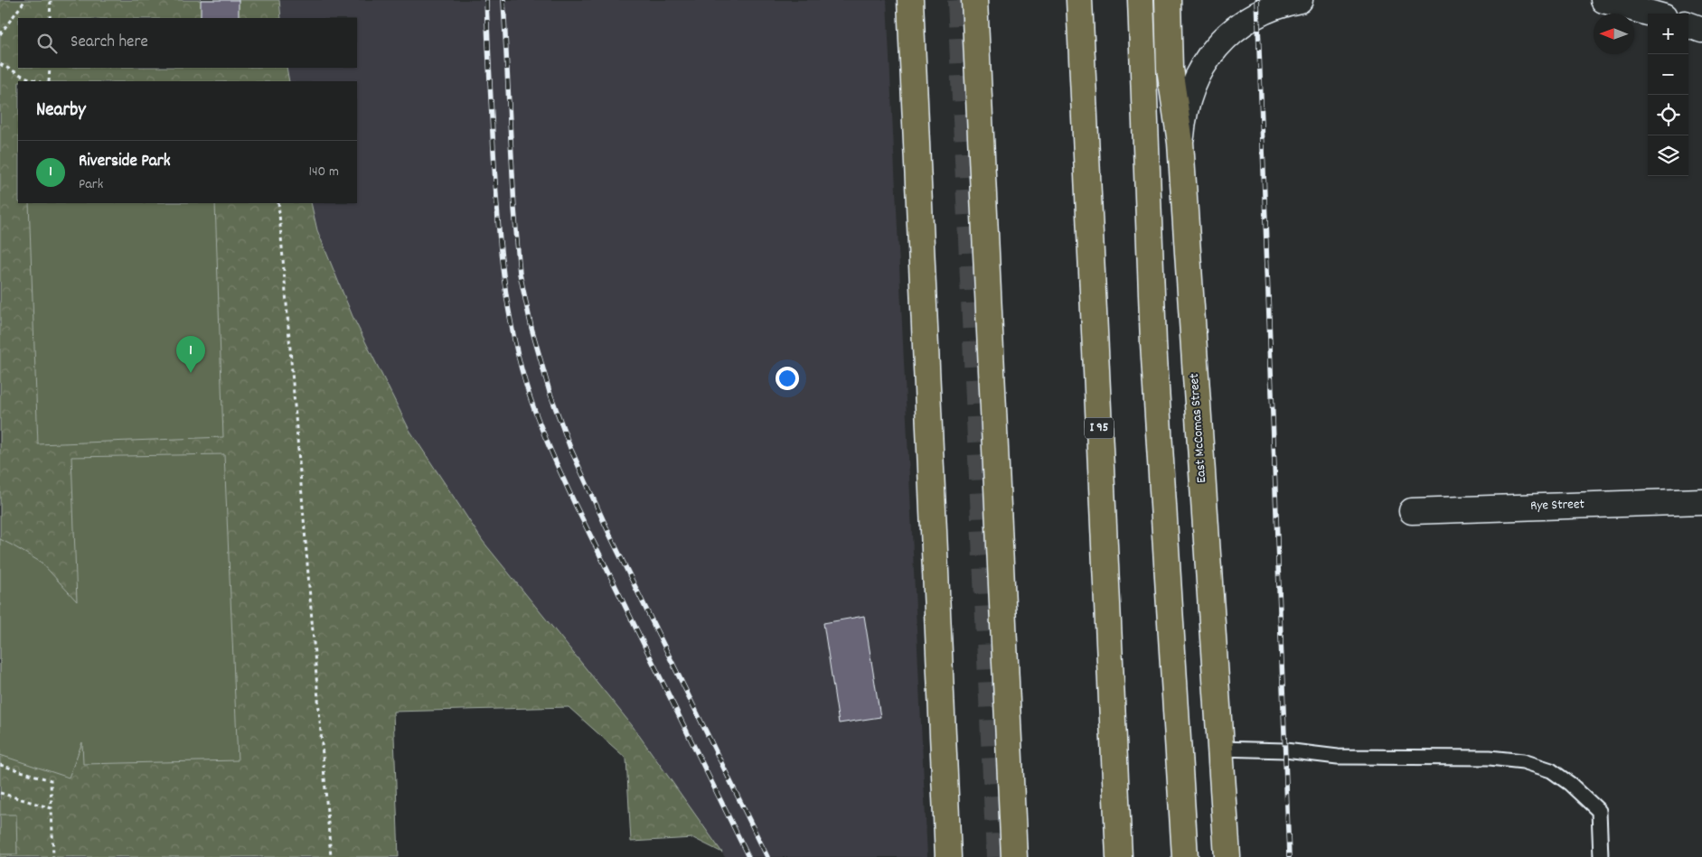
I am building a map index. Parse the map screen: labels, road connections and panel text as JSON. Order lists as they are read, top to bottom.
{
  "streets": {
    "main road": ["I 95", "East McComas Street"],
    "street": ["Rye Street"]
  },
  "north": "left",
  "page": {
    "map_buttons": ["+", "−"],
    "search": "Search here",
    "heading": "Nearby",
    "list": [
      {
        "mark": "1",
        "name": "Riverside Park",
        "note": "Park",
        "value": "140 m"
      }
    ],
    "pins": "1"
  }
}
